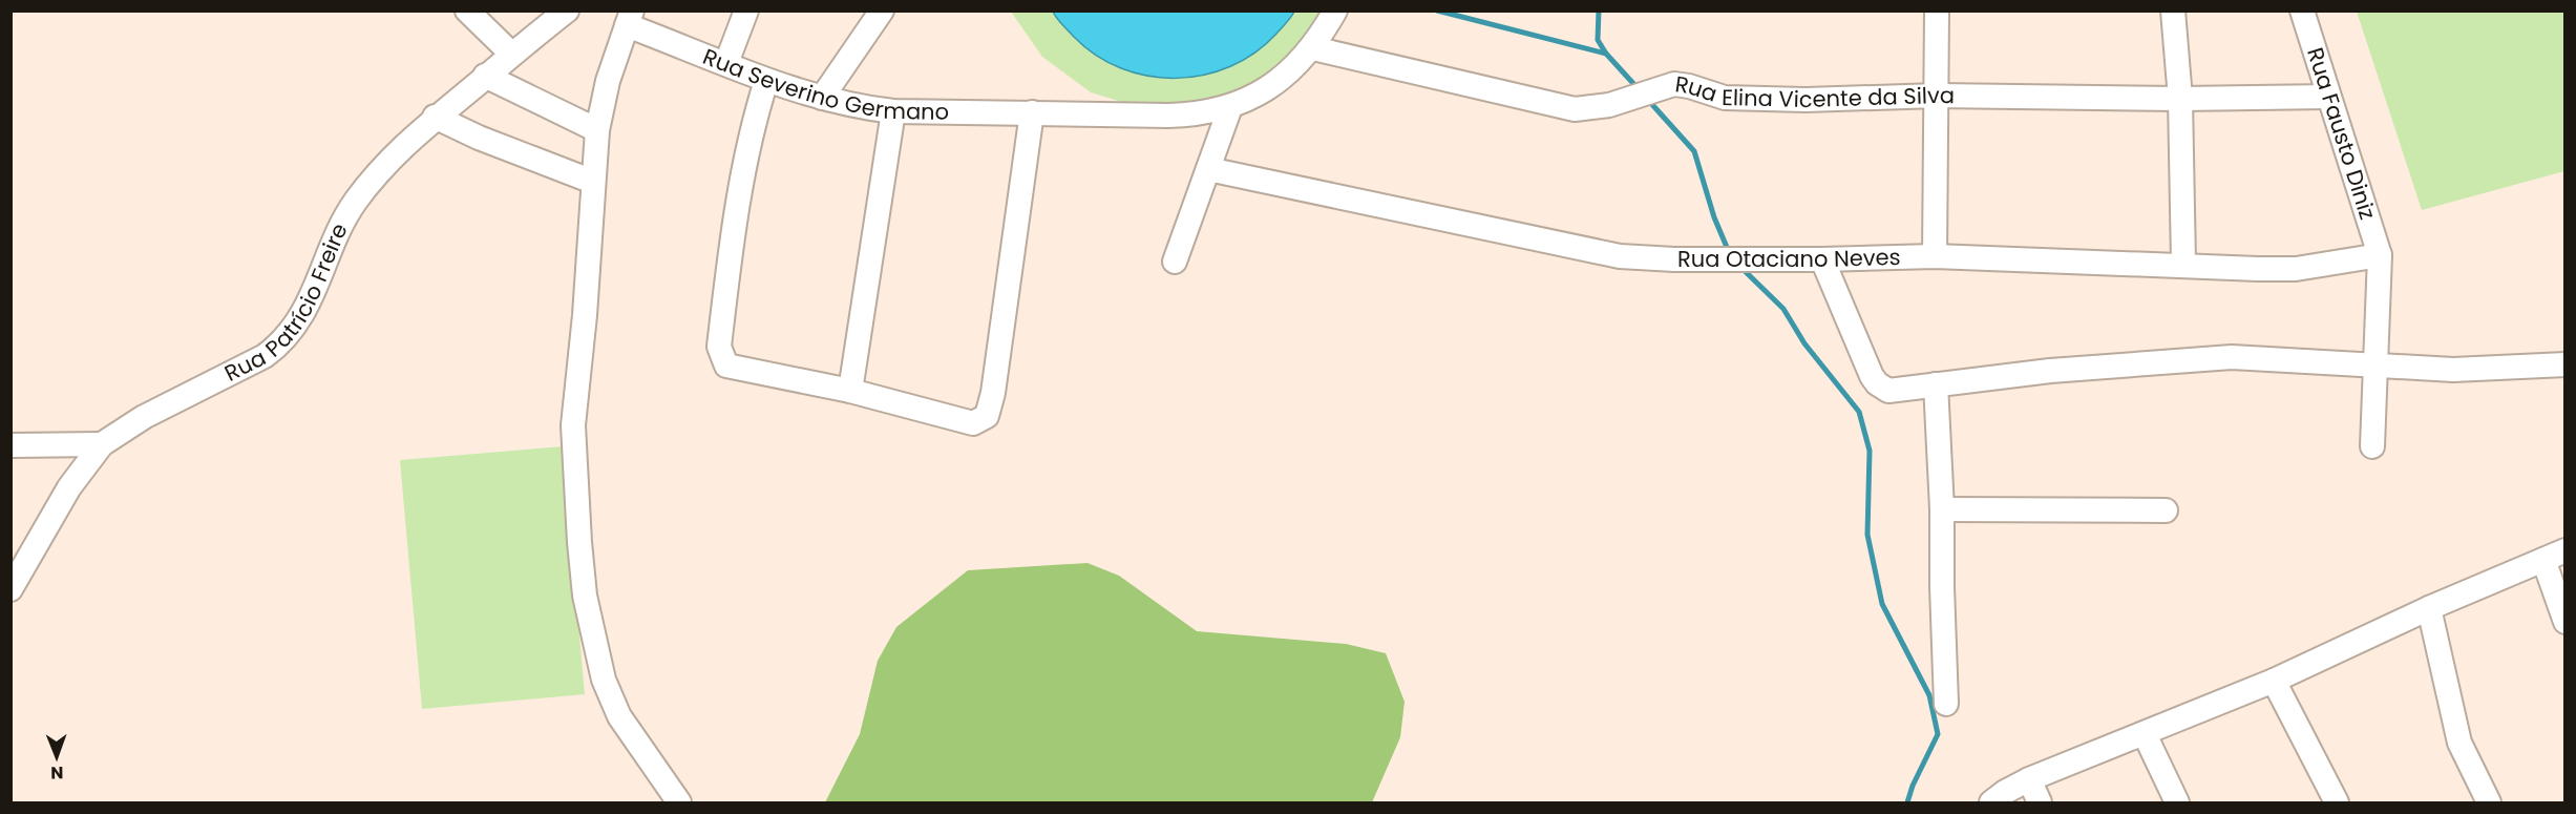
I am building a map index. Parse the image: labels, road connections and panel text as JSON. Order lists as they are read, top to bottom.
{
  "streets": {
    "street": [
      "Rua Severino Germano",
      "Rua Elina Vicente da Silva",
      "Rua Fausto Diniz",
      "Rua Otaciano Neves",
      "Rua Patrício Freire"
    ]
  },
  "crossings": [
    ["Rua Severino Germano", "Rua Elina Vicente da Silva"],
    ["Rua Elina Vicente da Silva", "Rua Fausto Diniz"],
    ["Rua Fausto Diniz", "Rua Otaciano Neves"]
  ],
  "north": "bottom"
}
